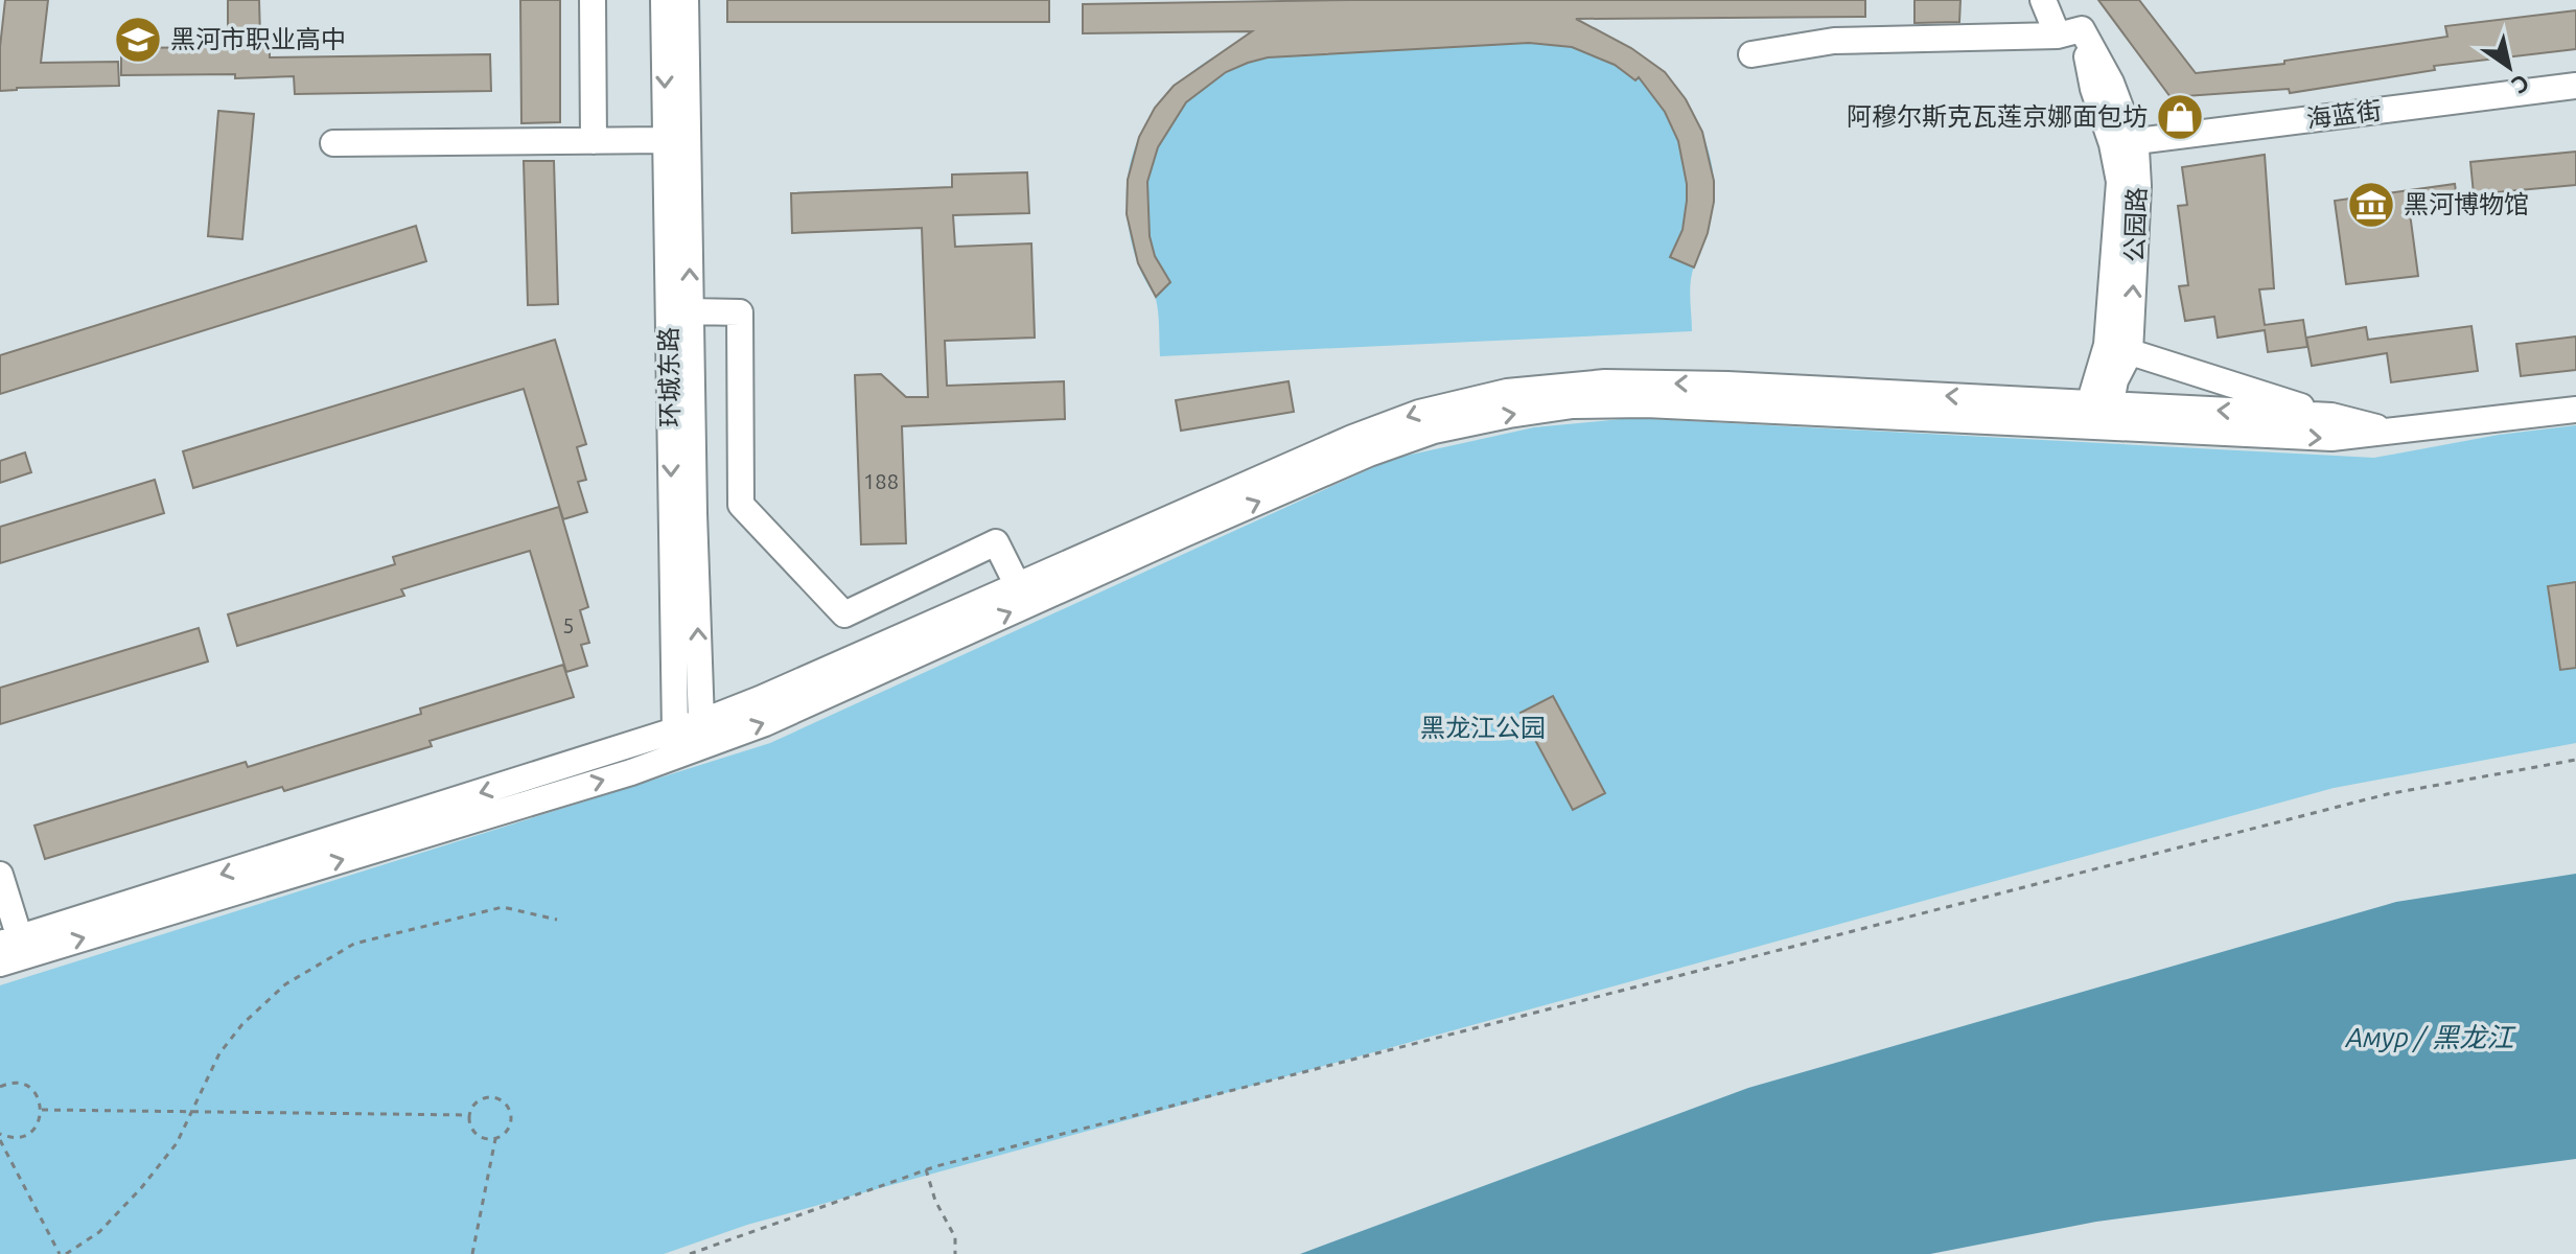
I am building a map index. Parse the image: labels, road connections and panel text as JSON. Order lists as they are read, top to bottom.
{
  "streets": {
    "street": ["海蓝街", "公园路", "环城东路"]
  },
  "crossings": [
    ["海蓝街", "公园路"]
  ],
  "one_way": ["公园路"],
  "water": ["Амур / 黑龙江"],
  "parks": ["黑龙江公园"],
  "places": {
    "school or university": ["黑河市职业高中"],
    "shop": ["阿穆尔斯克瓦莲京娜面包坊"],
    "museum": ["黑河博物馆"]
  },
  "house_numbers": ["188", "5"],
  "north": "bottom right"
}
